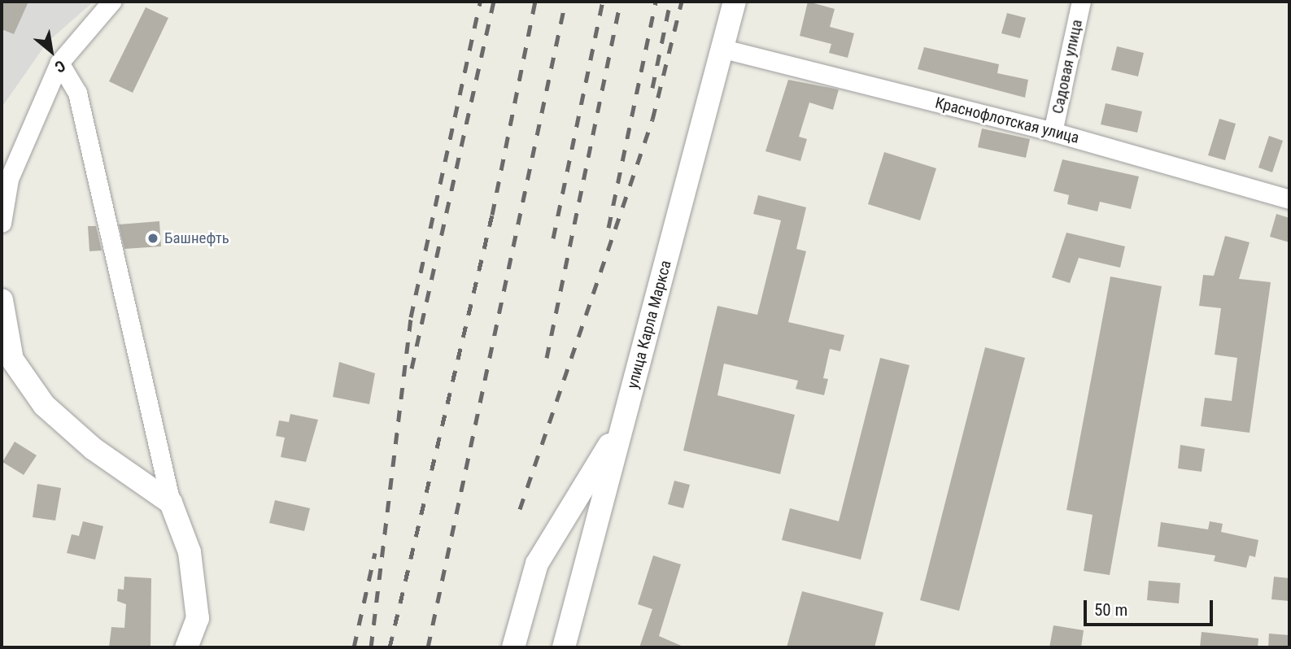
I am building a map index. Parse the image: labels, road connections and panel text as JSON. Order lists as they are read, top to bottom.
{
  "streets": {
    "street": ["Садовая улица", "Краснофлотская улица", "улица Карла Маркса"]
  },
  "crossings": [
    ["Садовая улица", "Краснофлотская улица"],
    ["Краснофлотская улица", "улица Карла Маркса"]
  ],
  "places": ["Башнефть"],
  "scale_bar": "50 m",
  "north": "bottom right"
}
